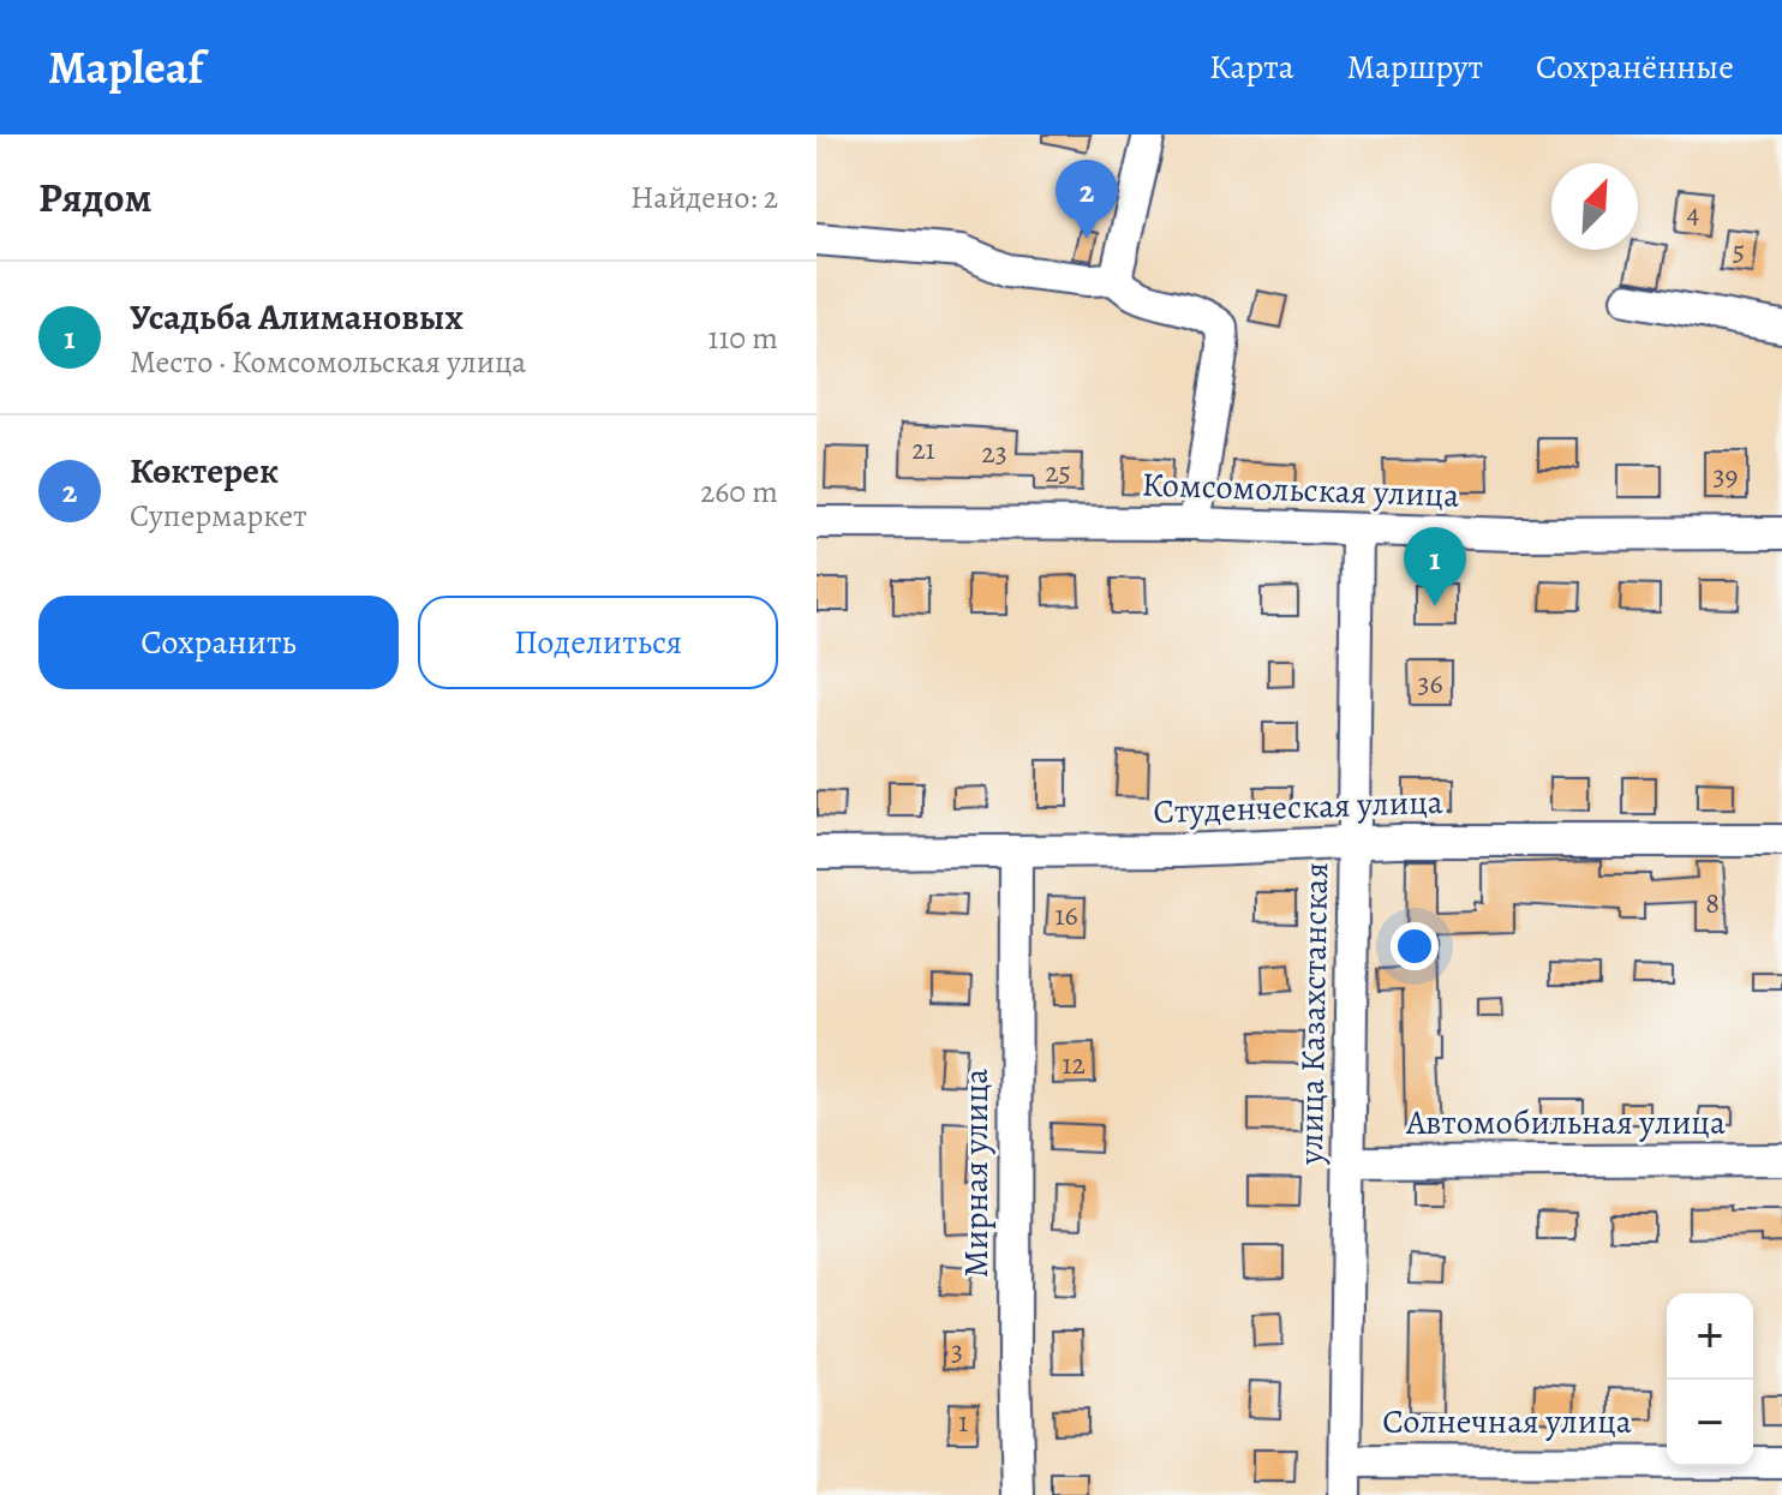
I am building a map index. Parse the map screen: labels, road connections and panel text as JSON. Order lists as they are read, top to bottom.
{
  "streets": {
    "street": [
      "Комсомольская улица",
      "Студенческая улица",
      "улица Казахстанская",
      "Автомобильная улица",
      "Мирная улица",
      "Солнечная улица"
    ]
  },
  "crossings": [
    ["Комсомольская улица", "улица Казахстанская"],
    ["Студенческая улица", "улица Казахстанская"],
    ["Студенческая улица", "Мирная улица"],
    ["улица Казахстанская", "Автомобильная улица"],
    ["улица Казахстанская", "Солнечная улица"]
  ],
  "house_numbers": [
    "4",
    "5",
    "21",
    "23",
    "25",
    "39",
    "36",
    "8",
    "16",
    "12",
    "3",
    "1"
  ],
  "north": "top right",
  "page": {
    "header": "Mapleaf",
    "nav": ["Карта", "Маршрут", "Сохранённые"],
    "heading": ["Рядом", "Найдено: 2"],
    "pins": ["2", "1"],
    "list": [
      {
        "mark": "1",
        "name": "Усадьба Алимановых",
        "note": "Место · Комсомольская улица",
        "value": "110 m"
      },
      {
        "mark": "2",
        "name": "Көктерек",
        "note": "Супермаркет",
        "value": "260 m"
      }
    ],
    "buttons": ["Сохранить", "Поделиться"],
    "map_buttons": ["+", "−"]
  }
}
